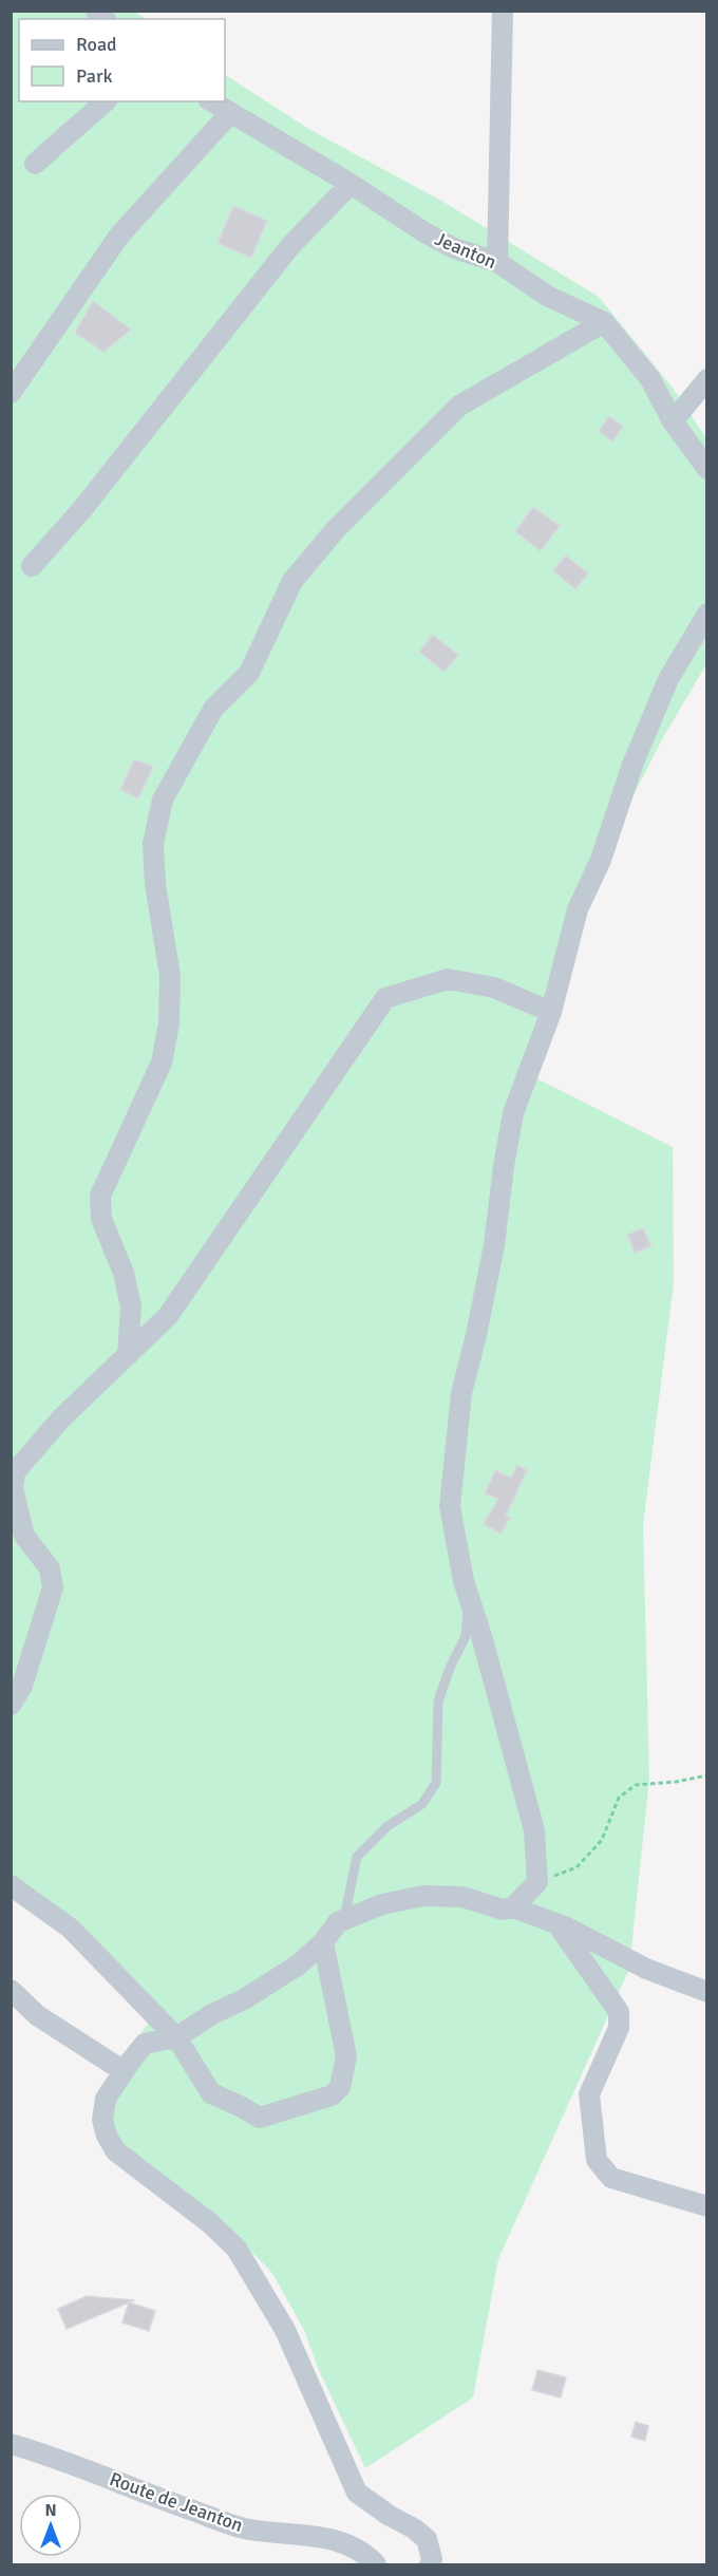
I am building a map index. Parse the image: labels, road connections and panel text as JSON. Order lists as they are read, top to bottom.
{
  "streets": {
    "street": ["Jeanton", "Route de Jeanton"]
  },
  "legend": ["Road", "Park"],
  "north": "top"
}
